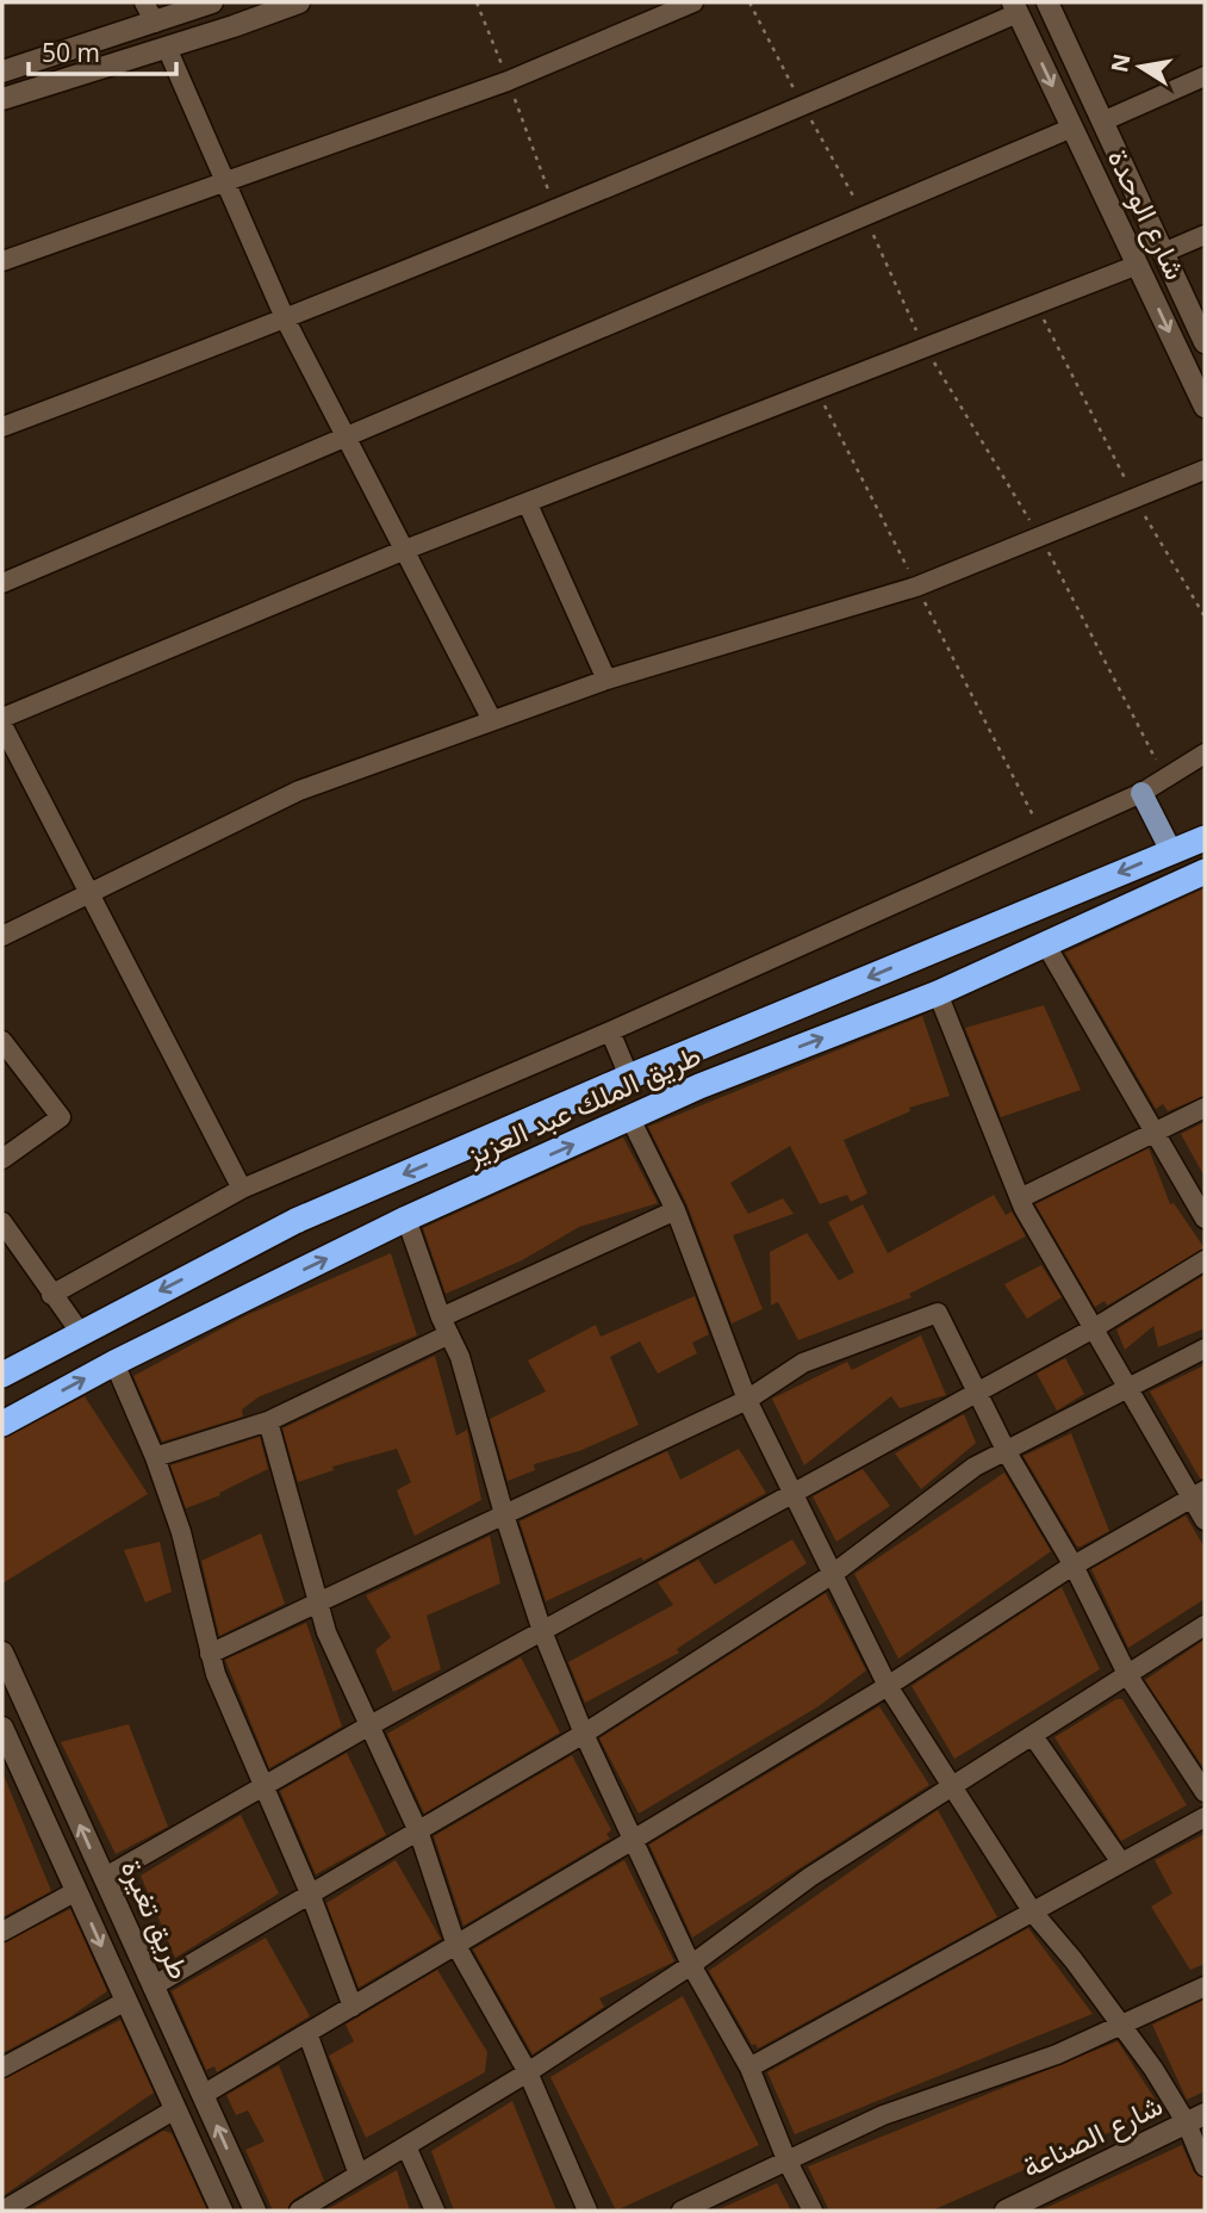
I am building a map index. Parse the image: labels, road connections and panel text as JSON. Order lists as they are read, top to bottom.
{
  "streets": {
    "highway": ["طريق الملك عبد العزيز"],
    "street": ["شارع الوحدة", "طريق تغيرة", "شارع الصناعة"]
  },
  "scale_bar": "50 m",
  "north": "left"
}
